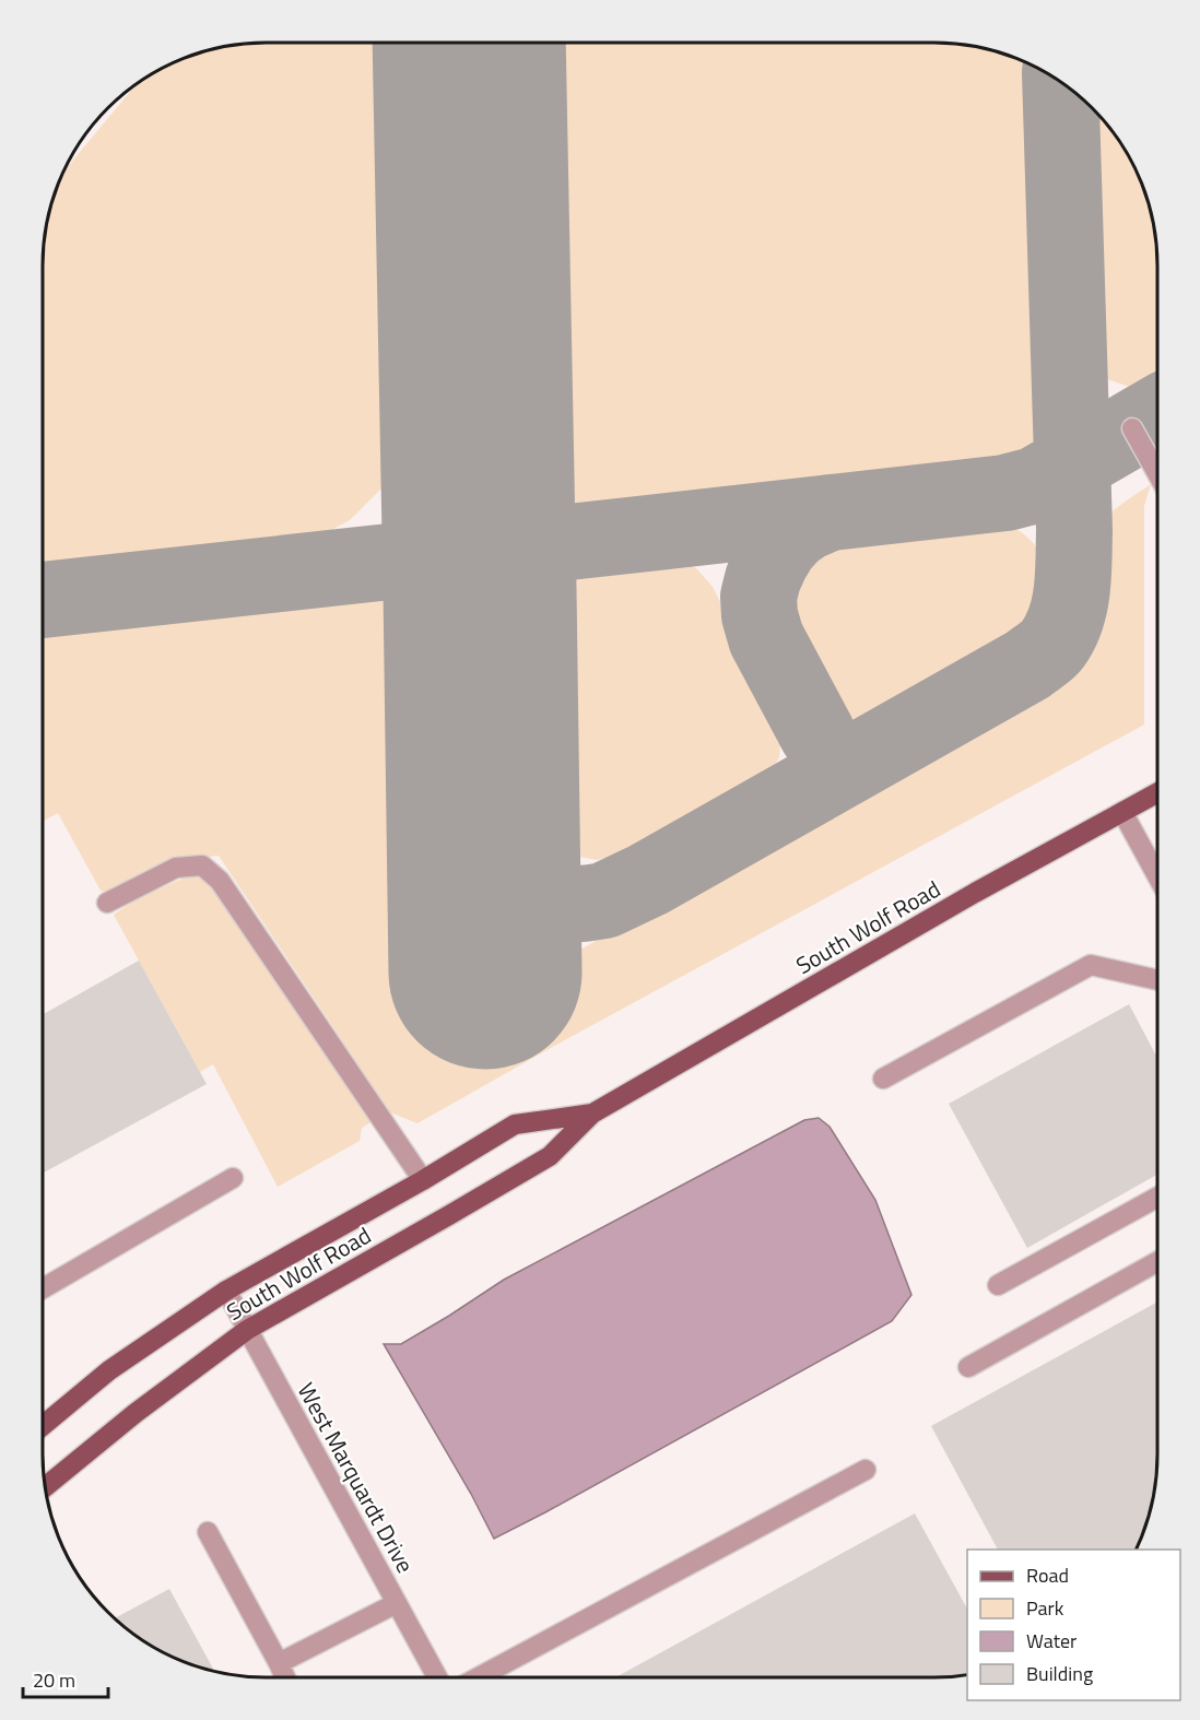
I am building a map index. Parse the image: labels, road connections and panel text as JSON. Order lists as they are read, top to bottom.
{
  "streets": {
    "main road": ["South Wolf Road"],
    "street": ["West Marquardt Drive"]
  },
  "crossings": [
    ["South Wolf Road", "West Marquardt Drive"]
  ],
  "legend": [
    "Road",
    "Park",
    "Water",
    "Building"
  ],
  "scale_bar": "20 m"
}
